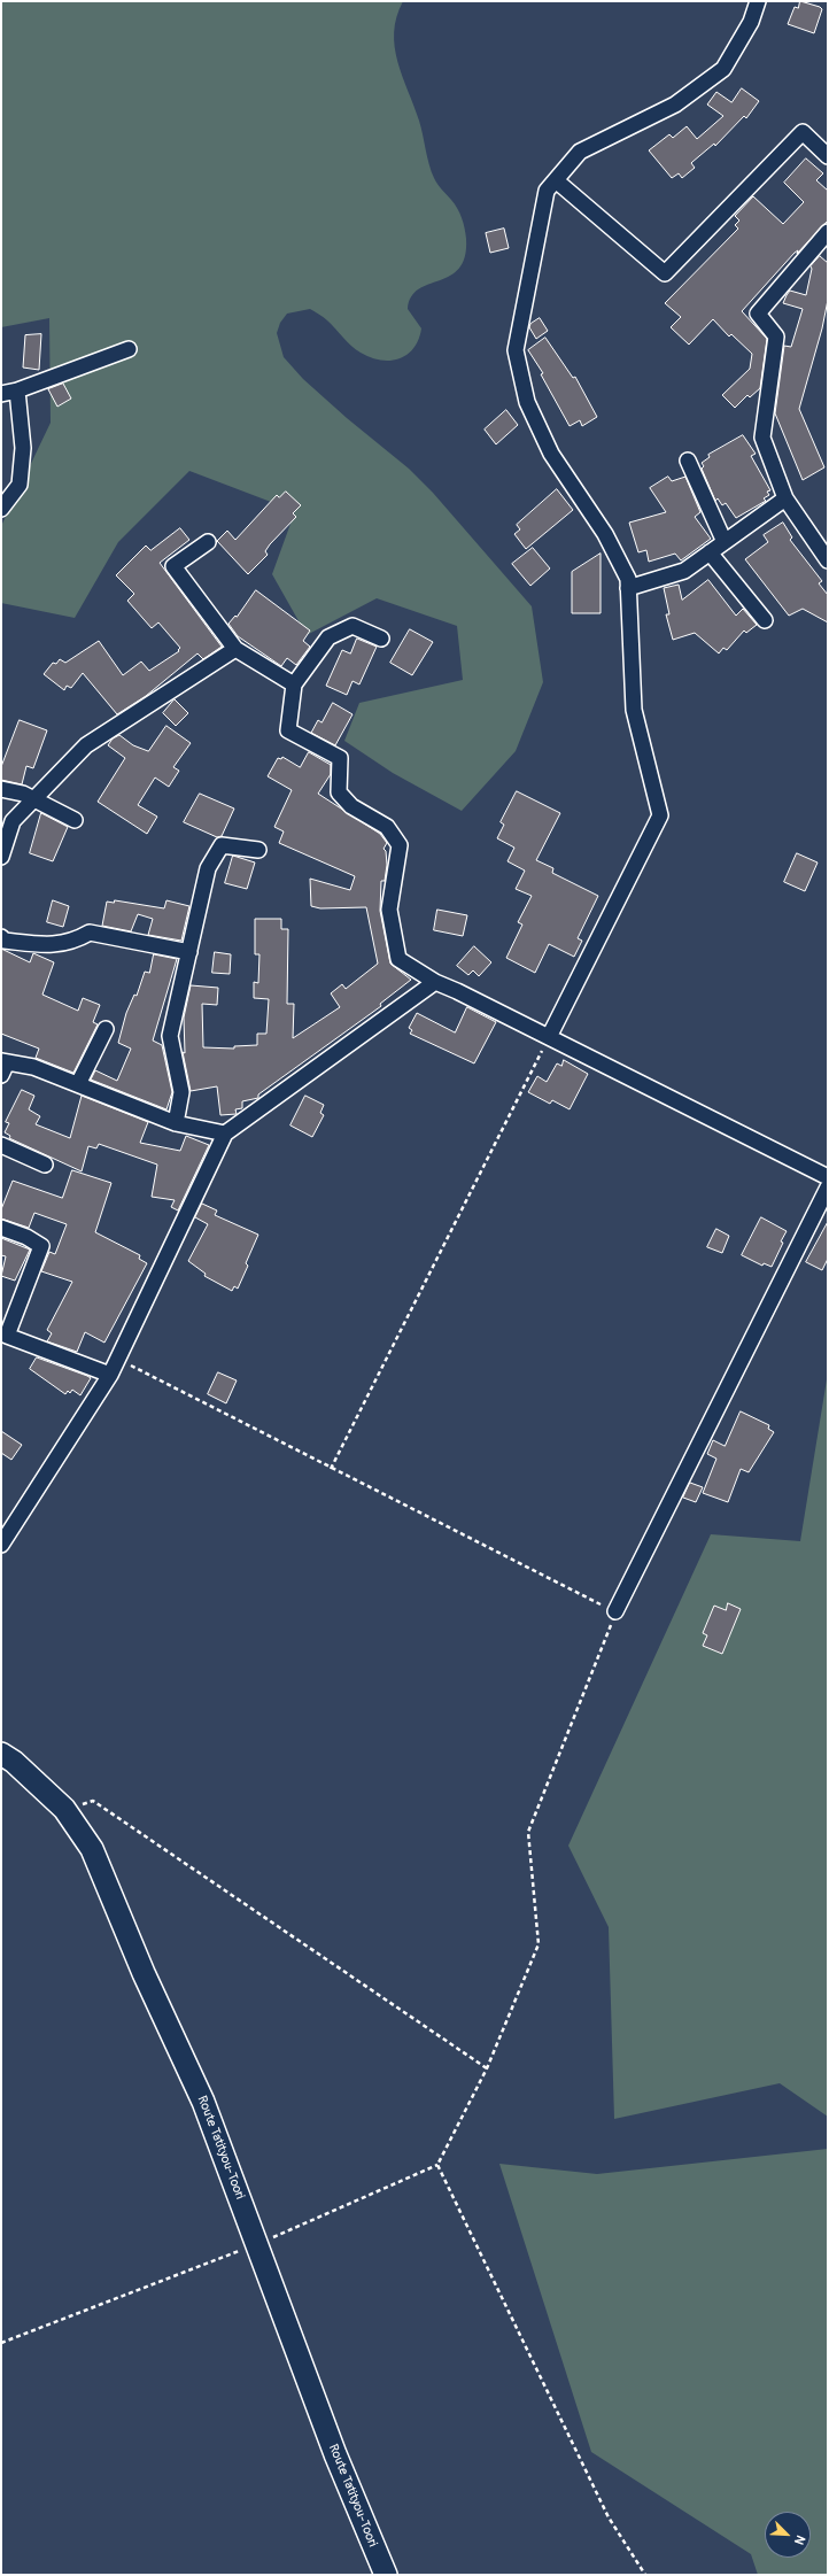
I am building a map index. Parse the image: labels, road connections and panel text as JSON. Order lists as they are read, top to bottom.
{
  "streets": {
    "main road": ["Route Tatityou-Toori"]
  },
  "north": "bottom right"
}
